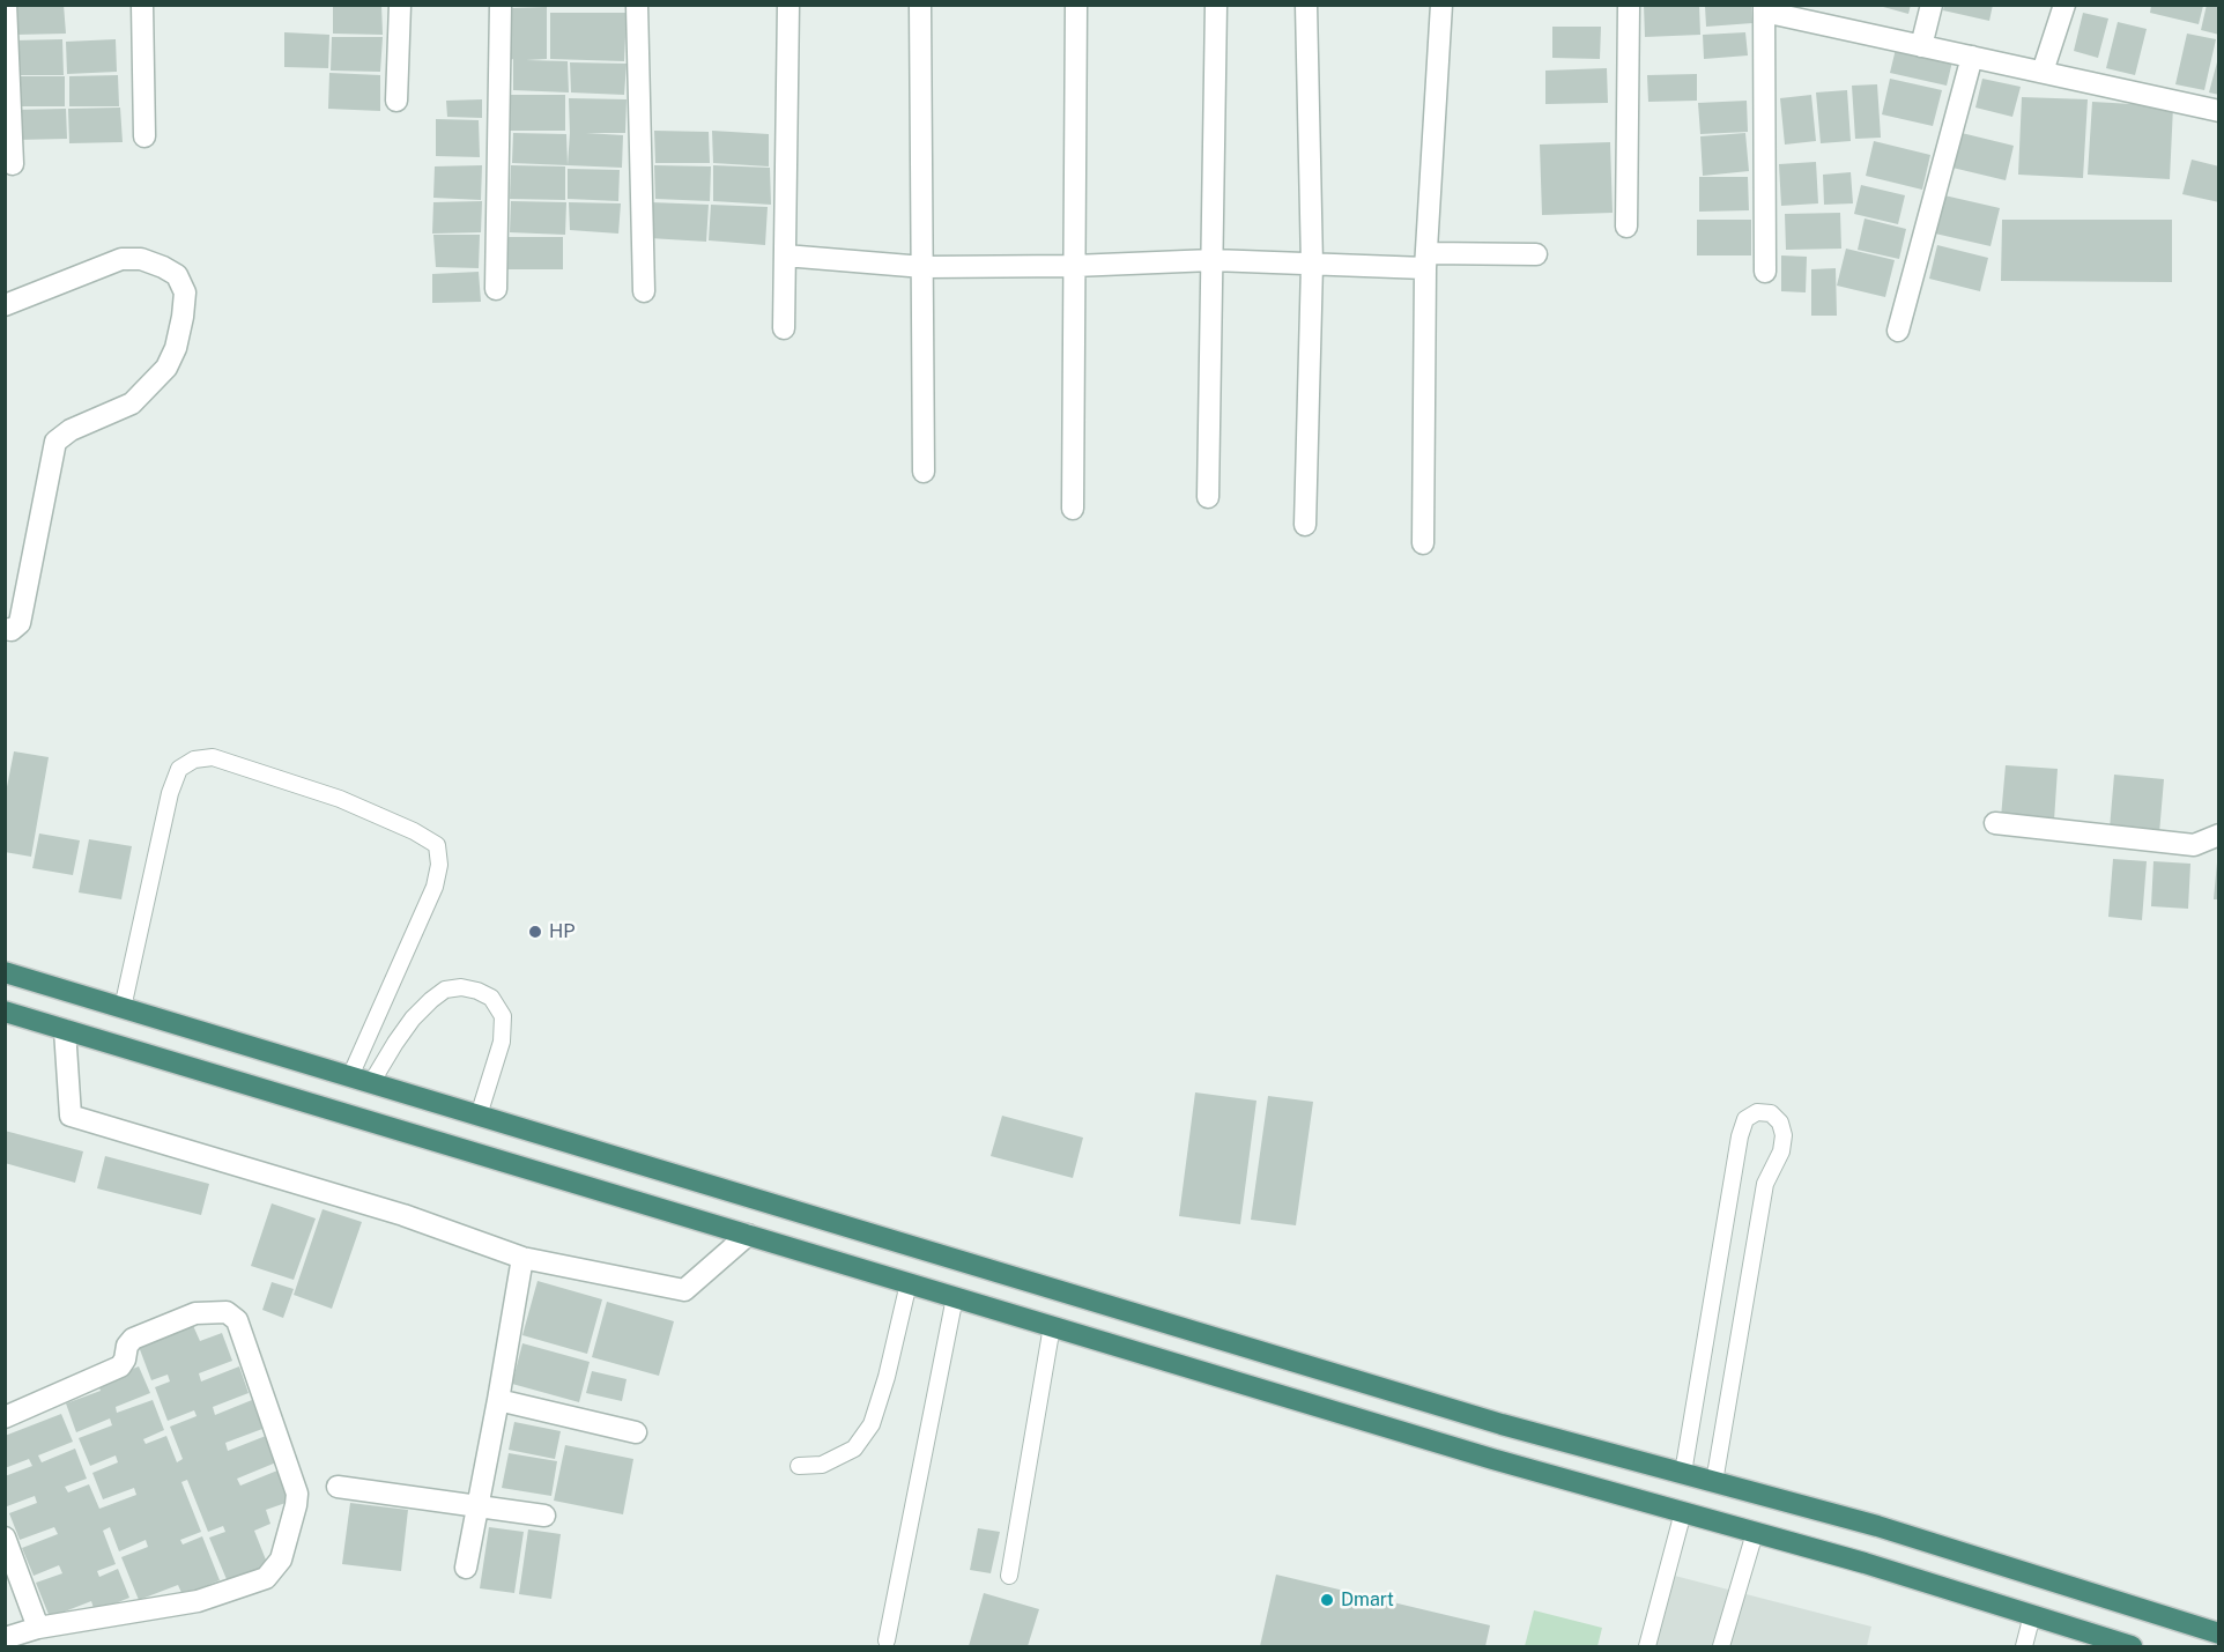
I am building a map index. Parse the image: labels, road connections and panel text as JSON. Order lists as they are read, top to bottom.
{
  "places": ["HP", "Dmart"]
}
